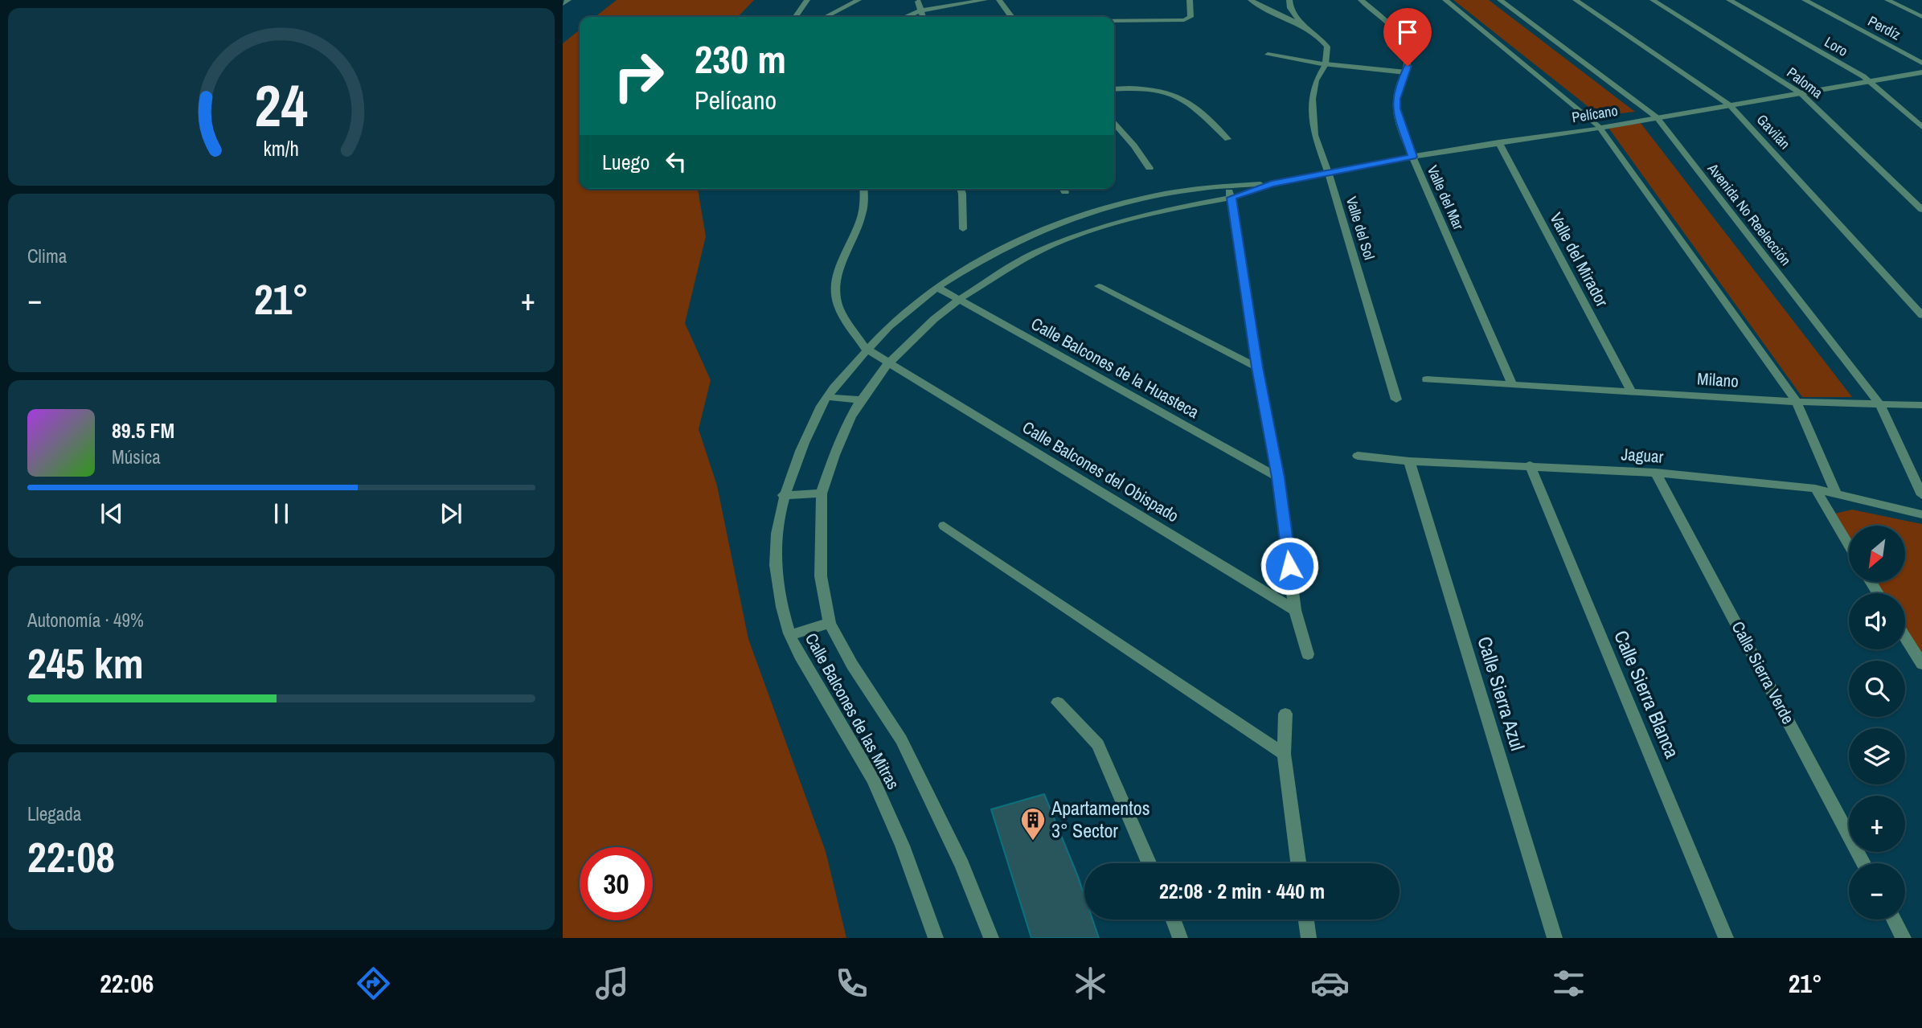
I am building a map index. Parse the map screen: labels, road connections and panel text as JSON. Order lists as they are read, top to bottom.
{
  "streets": {
    "street": [
      "Perdíz",
      "Loro",
      "Paloma",
      "Pelícano",
      "Gavilán",
      "Valle del Mar",
      "Avenida No Reelección",
      "Valle del Sol",
      "Valle del Mirador",
      "Calle Balcones de la Huasteca",
      "Milano",
      "Jaguar",
      "Calle Balcones del Obispado",
      "Calle Sierra Verde",
      "Calle Sierra Azul",
      "Calle Sierra Blanca",
      "Calle Balcones de las Mitras"
    ]
  },
  "crossings": [
    ["Loro", "Pelícano"],
    ["Paloma", "Pelícano"],
    ["Pelícano", "Gavilán"],
    ["Pelícano", "Valle del Mar"],
    ["Pelícano", "Avenida No Reelección"],
    ["Pelícano", "Valle del Sol"],
    ["Pelícano", "Valle del Mirador"],
    ["Pelícano", "Calle Balcones de las Mitras"],
    ["Valle del Mar", "Milano"],
    ["Avenida No Reelección", "Milano"],
    ["Valle del Mirador", "Milano"],
    ["Calle Balcones de la Huasteca", "Calle Balcones de las Mitras"],
    ["Jaguar", "Calle Sierra Verde"],
    ["Jaguar", "Calle Sierra Azul"],
    ["Jaguar", "Calle Sierra Blanca"],
    ["Calle Balcones del Obispado", "Calle Balcones de las Mitras"]
  ],
  "places": {
    "building": ["Apartamentos 3° Sector"]
  },
  "north": "bottom left",
  "page": {
    "turn": ["230 m", "Pelícano"],
    "then": "Luego",
    "tile": [
      "Clima",
      ["Autonomía · 49%", "245 km"],
      ["Llegada", "22:08"]
    ],
    "heat": ["−", "21°", "+"],
    "song": ["89.5 FM", "Música"],
    "map_buttons": ["+", "−"],
    "limit": "30",
    "trip": "22:08 · 2 min · 440 m",
    "tabs": ["22:06", "21°"],
    "gauge": ["24", "km/h"]
  }
}
